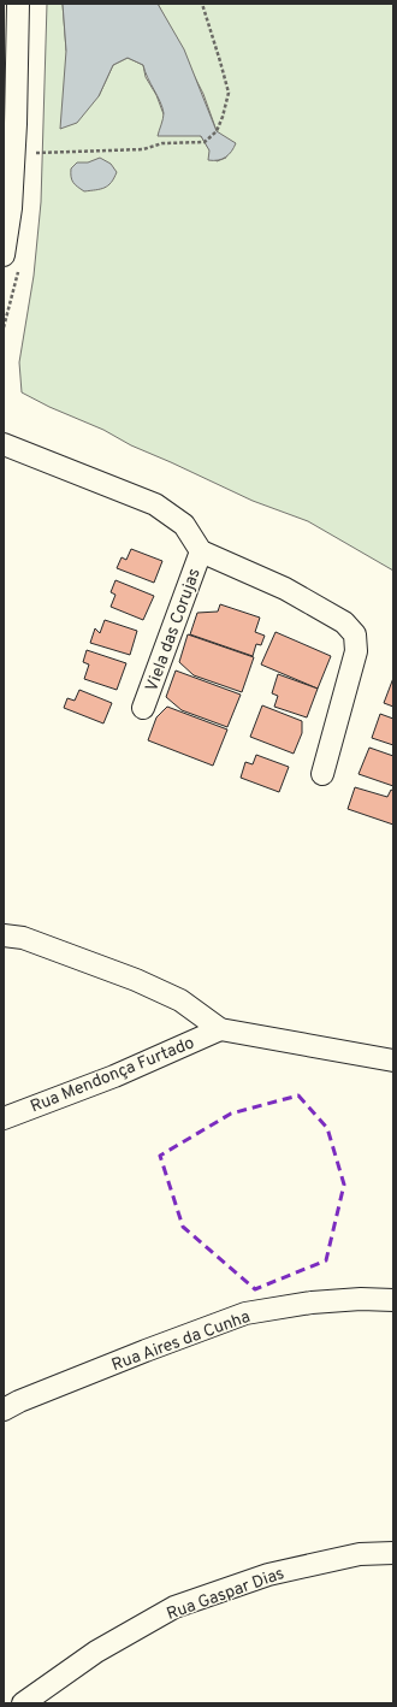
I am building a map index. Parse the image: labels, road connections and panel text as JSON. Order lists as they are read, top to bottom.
{
  "streets": {
    "street": [
      "Viela das Corujas",
      "Rua Mendonça Furtado",
      "Rua Aires da Cunha",
      "Rua Gaspar Dias"
    ]
  }
}
